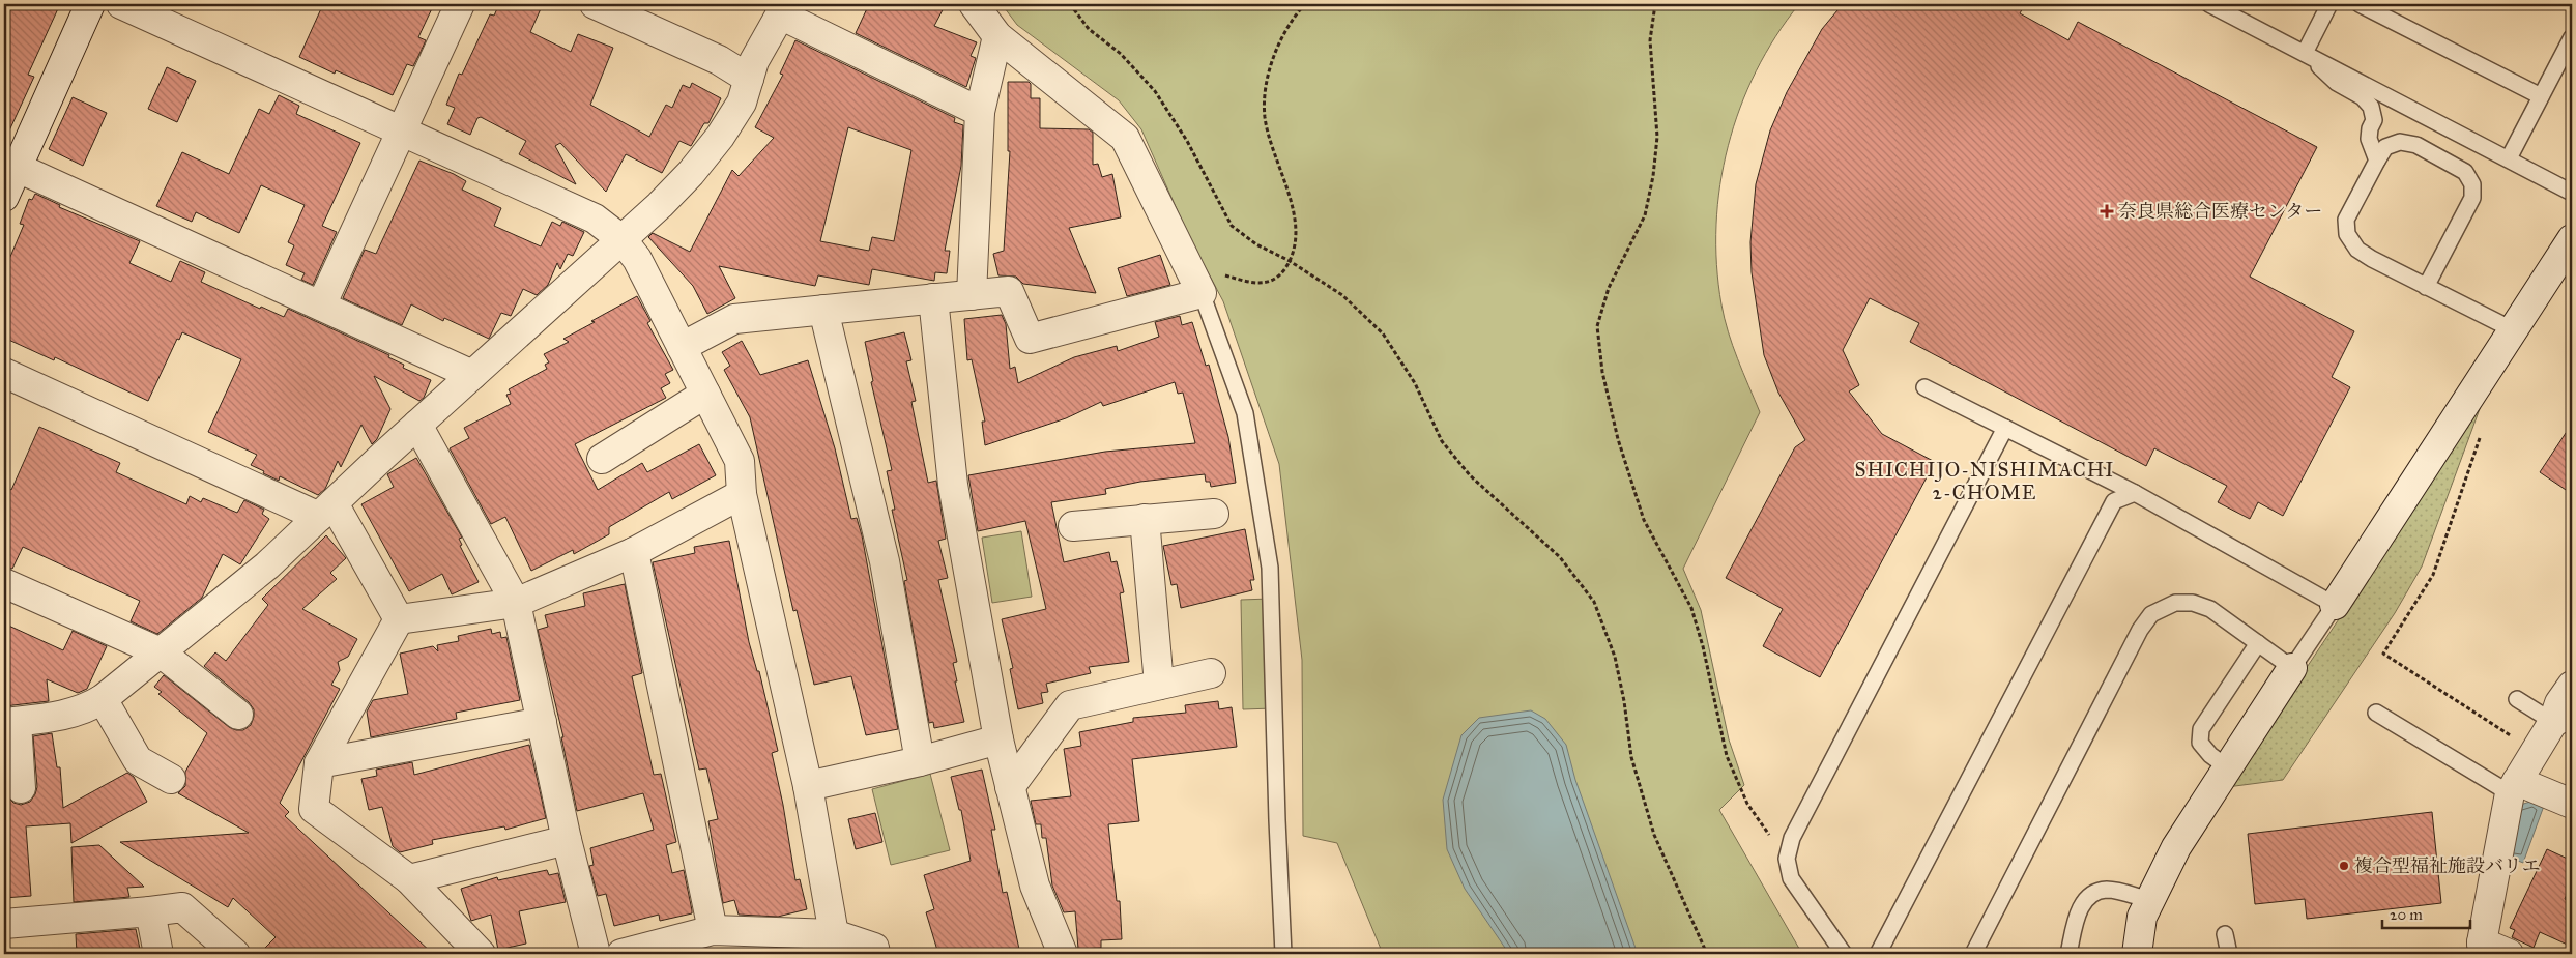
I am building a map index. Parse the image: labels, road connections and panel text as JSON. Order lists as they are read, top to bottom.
{
  "districts": ["SHICHIJO-NISHIMACHI 2-CHOME"],
  "places": {
    "health": ["奈良県総合医療センター"],
    "other": ["複合型福祉施設バリエ"]
  },
  "scale_bar": "20 m"
}
